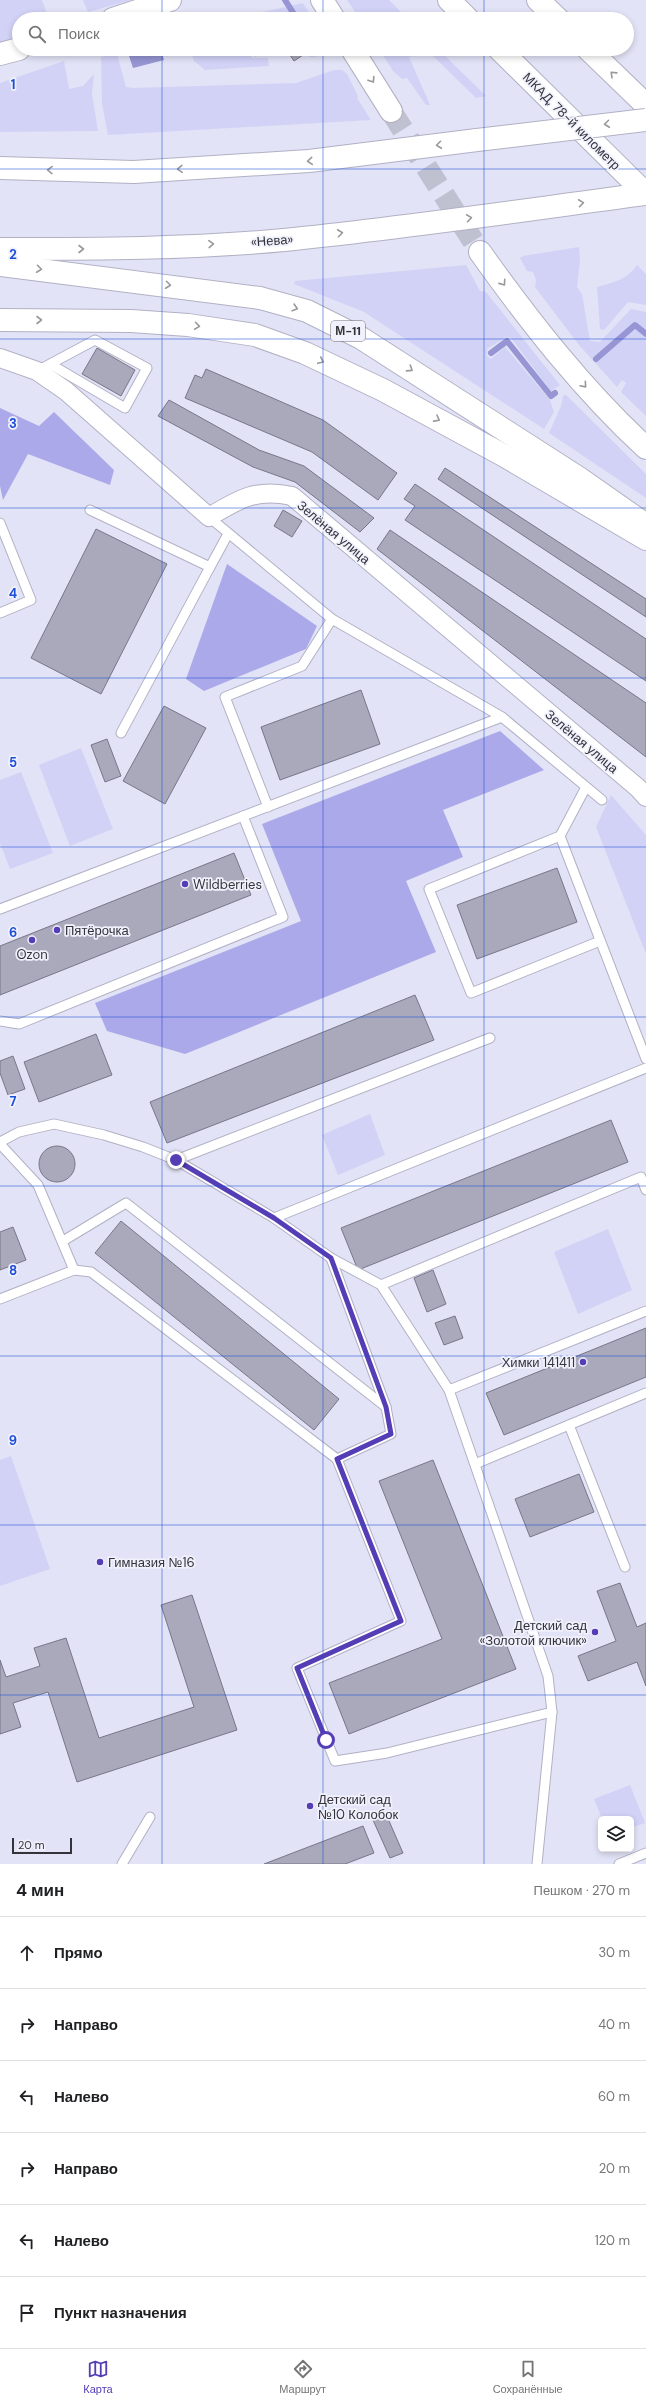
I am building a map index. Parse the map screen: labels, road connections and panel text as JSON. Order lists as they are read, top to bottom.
{
  "streets": {
    "main road": ["МКАД, 78-й километр", "«Нева»", "М-11"],
    "street": ["Зелёная улица"]
  },
  "crossings": [
    ["МКАД, 78-й километр", "«Нева»"]
  ],
  "places": [
    "Wildberries",
    "Пятёрочка",
    "Ozon",
    "Химки 141411",
    "Гимназия №16",
    "Детский сад «Золотой ключик»",
    "Детский сад №10 Колобок"
  ],
  "scale_bar": "20 m",
  "page": {
    "search": "Поиск",
    "scale": "20 m",
    "heading": ["4 мин", "Пешком · 270 m"],
    "list": [
      ["Прямо", "30 m"],
      ["Направо", "40 m"],
      ["Налево", "60 m"],
      ["Направо", "20 m"],
      ["Налево", "120 m"],
      "Пункт назначения"
    ],
    "nav": ["Карта", "Маршрут", "Сохранённые"]
  },
  "grid": {
    "rows": [
      "1",
      "2",
      "3",
      "4",
      "5",
      "6",
      "7",
      "8",
      "9"
    ]
  }
}
